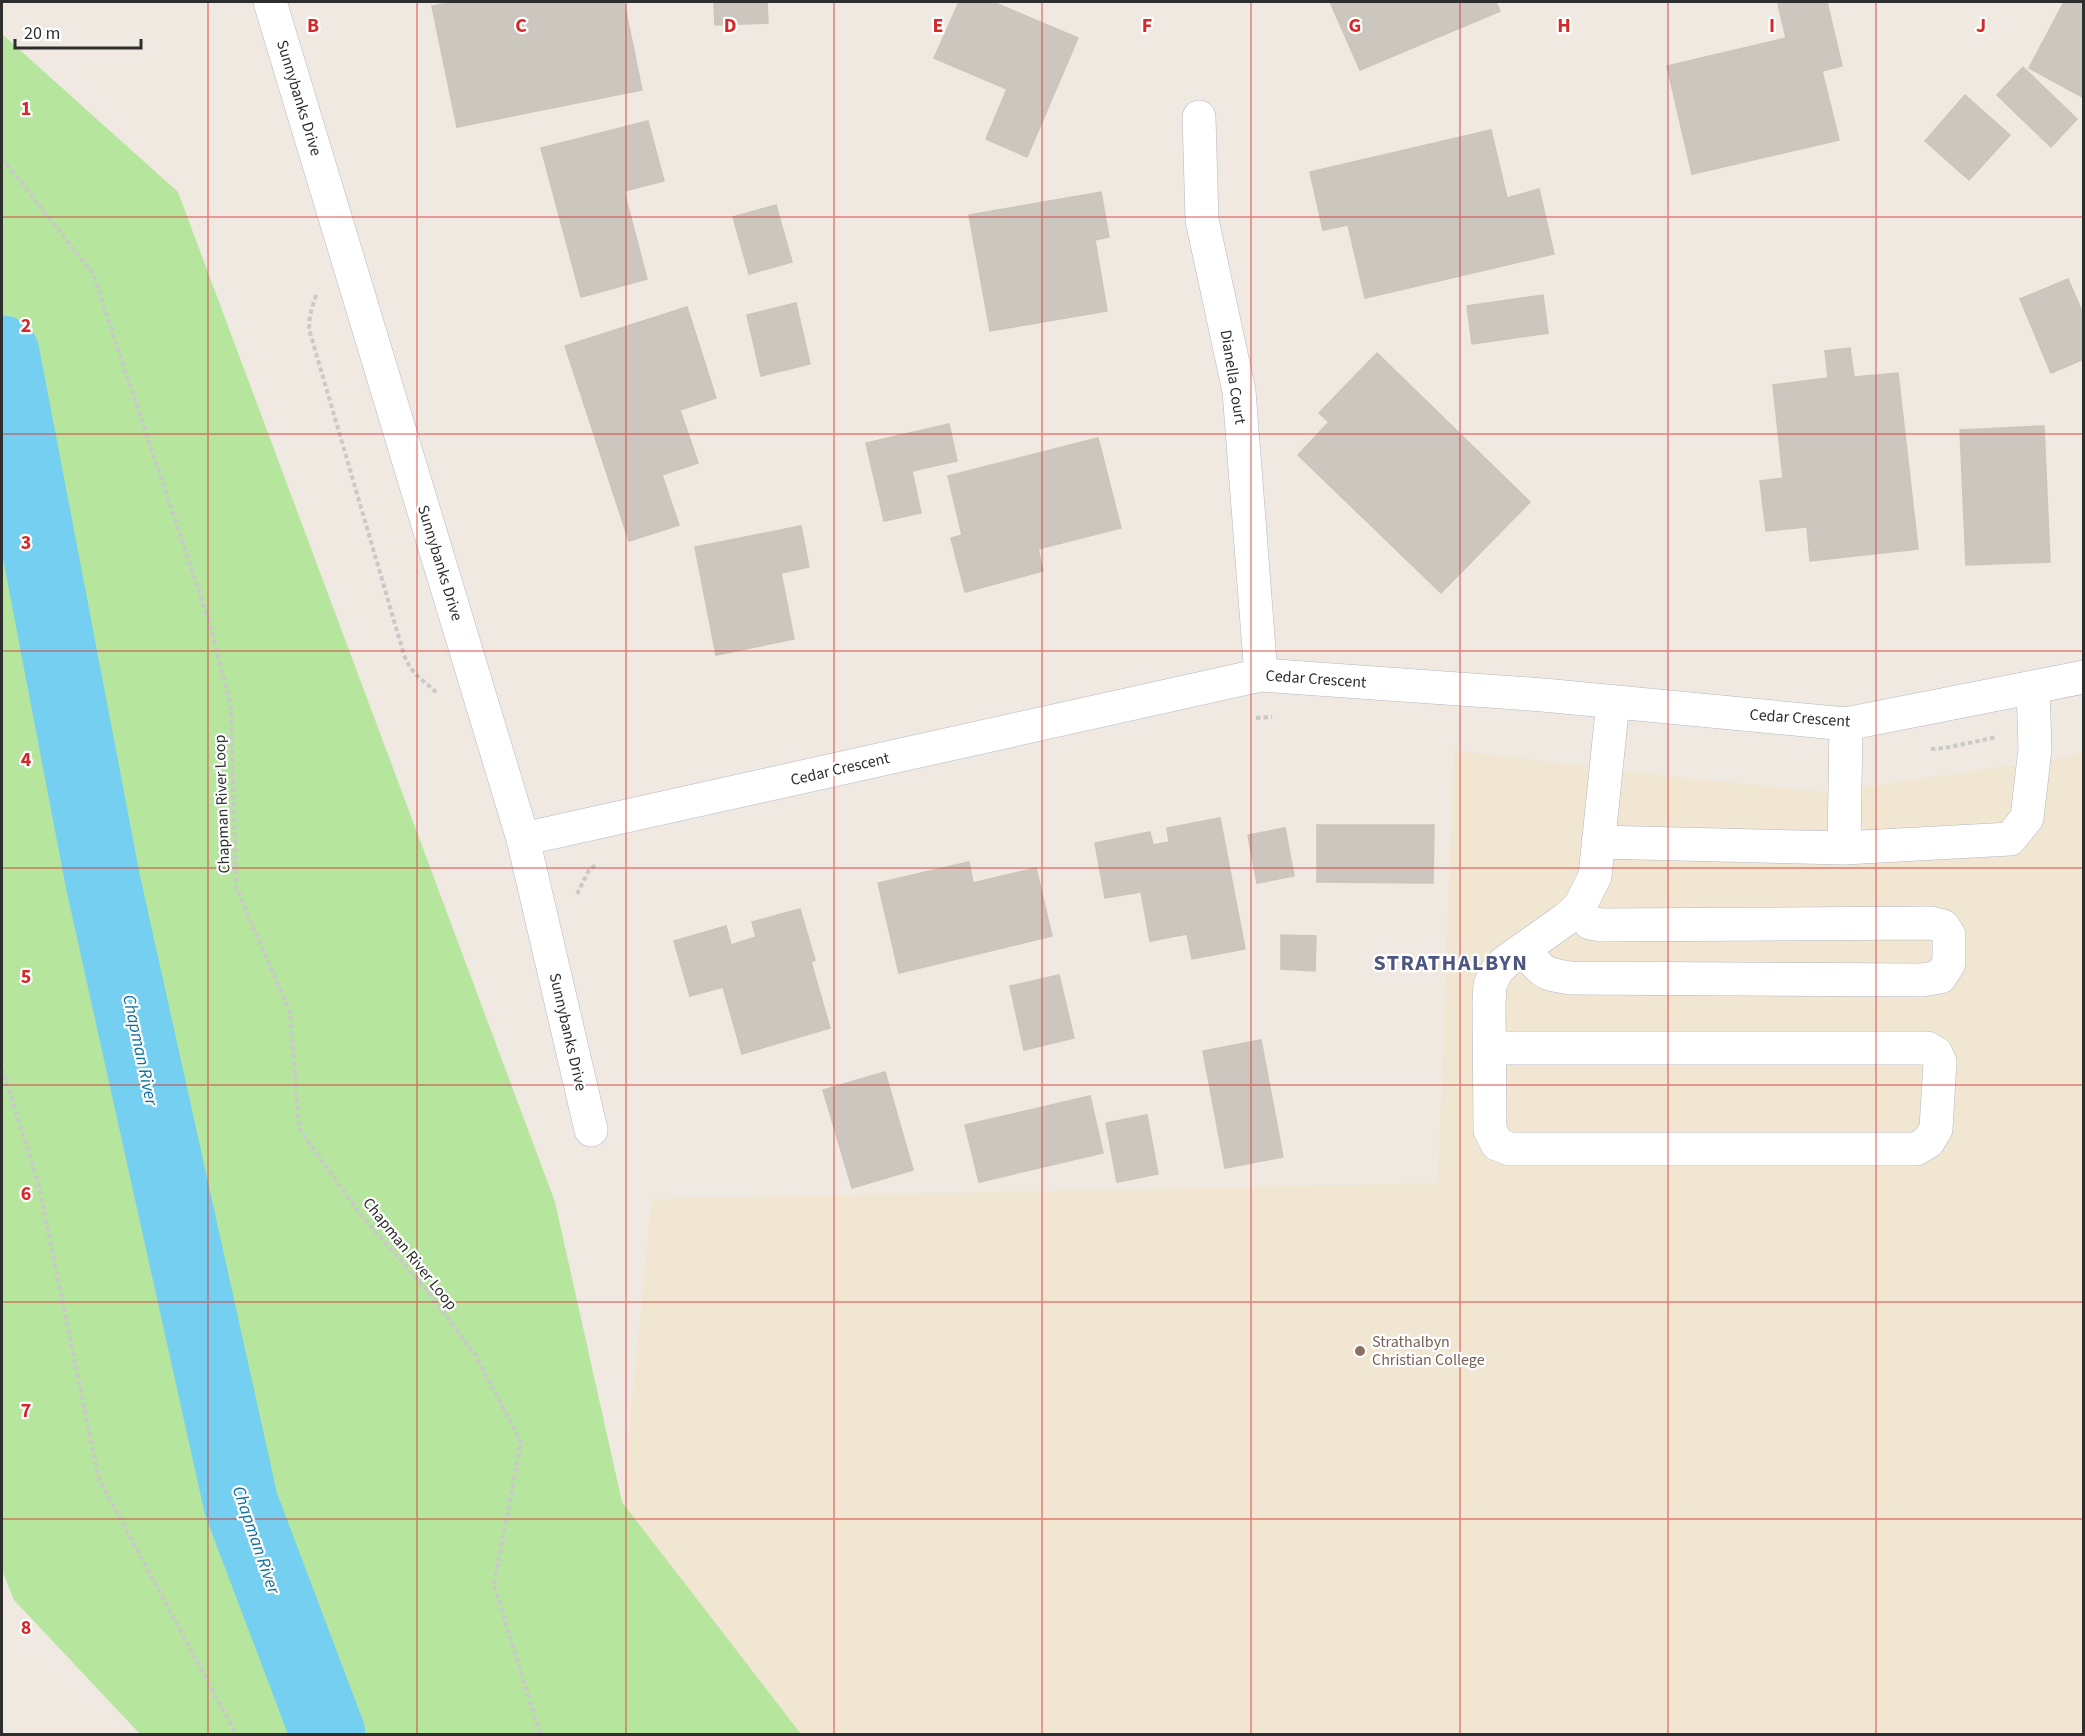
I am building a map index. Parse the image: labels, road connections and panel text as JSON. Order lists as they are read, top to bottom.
{
  "streets": {
    "street": ["Sunnybanks Drive", "Dianella Court", "Cedar Crescent"],
    "path": ["Chapman River Loop"]
  },
  "crossings": [
    ["Sunnybanks Drive", "Cedar Crescent"],
    ["Dianella Court", "Cedar Crescent"]
  ],
  "districts": ["STRATHALBYN"],
  "water": ["Chapman River"],
  "places": ["Strathalbyn Christian College"],
  "scale_bar": "20 m",
  "grid": {
    "columns": [
      "B",
      "C",
      "D",
      "E",
      "F",
      "G",
      "H",
      "I",
      "J"
    ],
    "rows": [
      "1",
      "2",
      "3",
      "4",
      "5",
      "6",
      "7",
      "8"
    ]
  }
}
